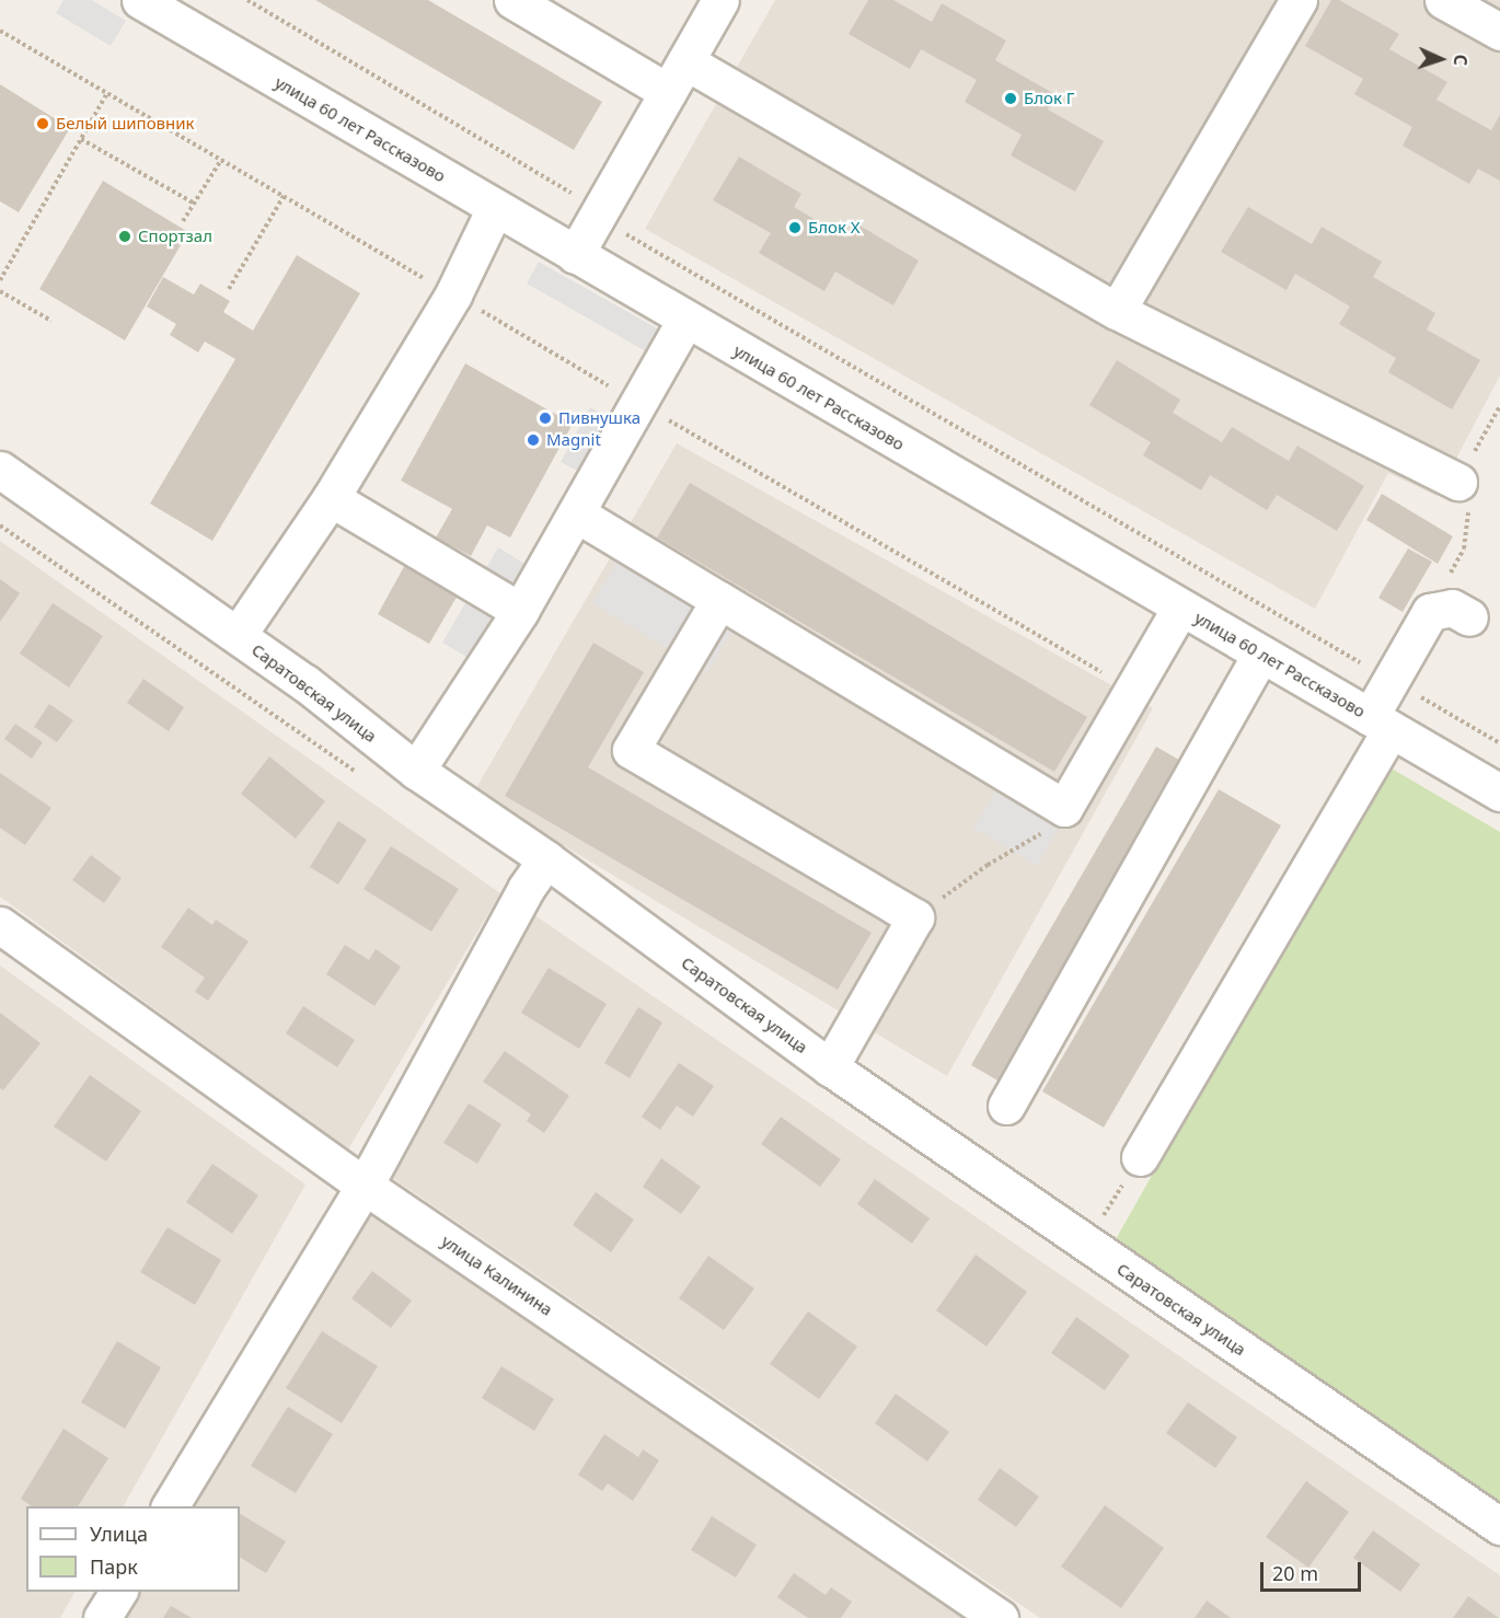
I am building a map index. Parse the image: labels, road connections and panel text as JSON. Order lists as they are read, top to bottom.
{
  "streets": {
    "street": ["улица 60 лет Рассказово", "Саратовская улица", "улица Калинина"]
  },
  "places": [
    "Блок Г",
    "Белый шиповник",
    "Блок Х",
    "Спортзал",
    "Пивнушка",
    "Magnit"
  ],
  "legend": ["Улица", "Парк"],
  "scale_bar": "20 m",
  "north": "right"
}
